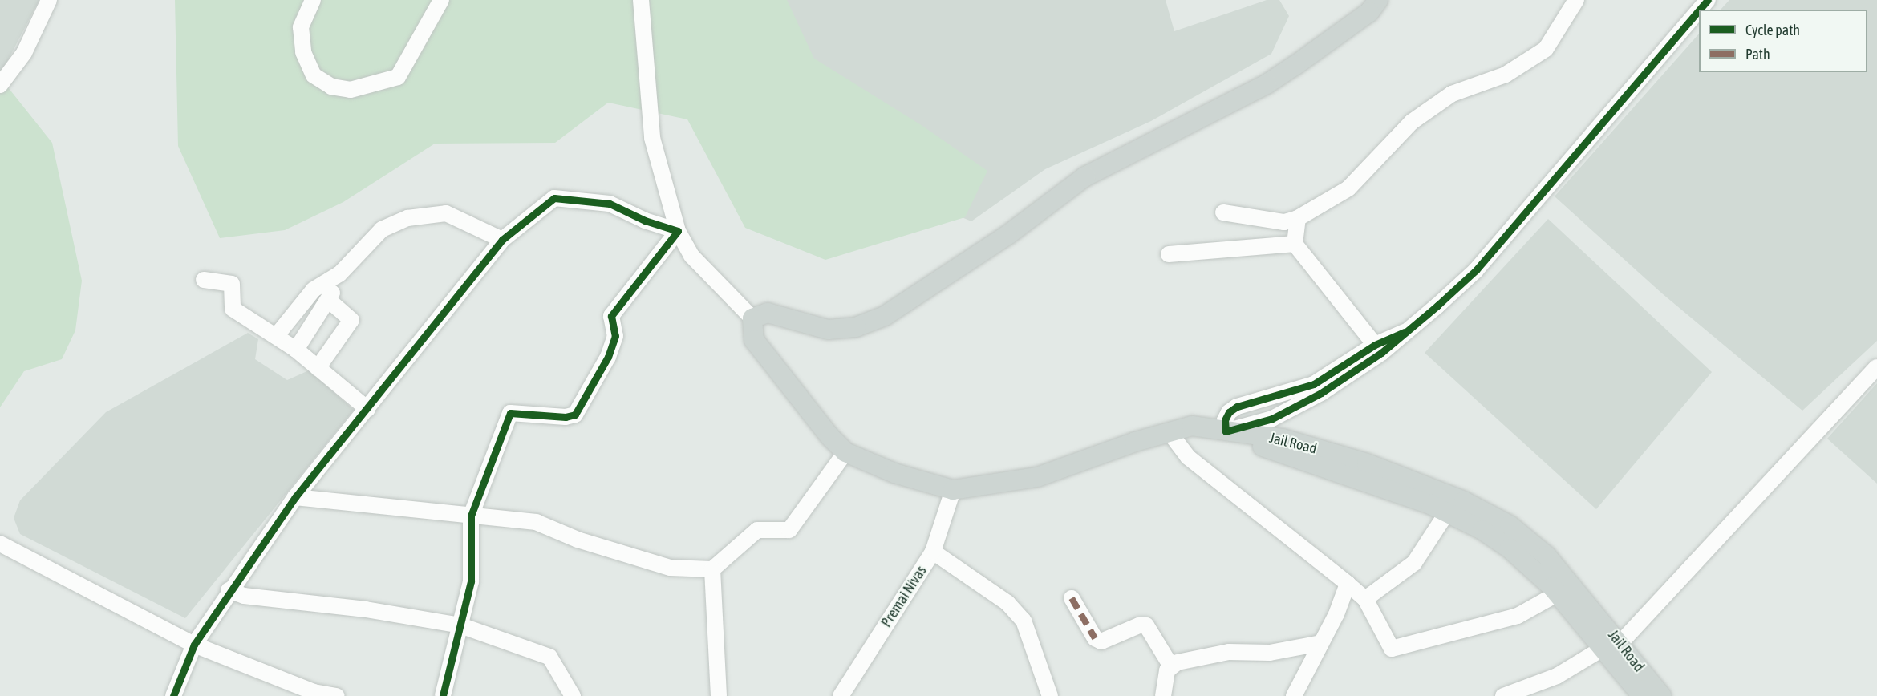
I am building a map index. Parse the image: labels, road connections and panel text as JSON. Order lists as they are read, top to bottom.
{
  "streets": {
    "main road": ["Jail Road"],
    "street": ["Premai Nivas"]
  },
  "legend": ["Cycle path", "Path"]
}
